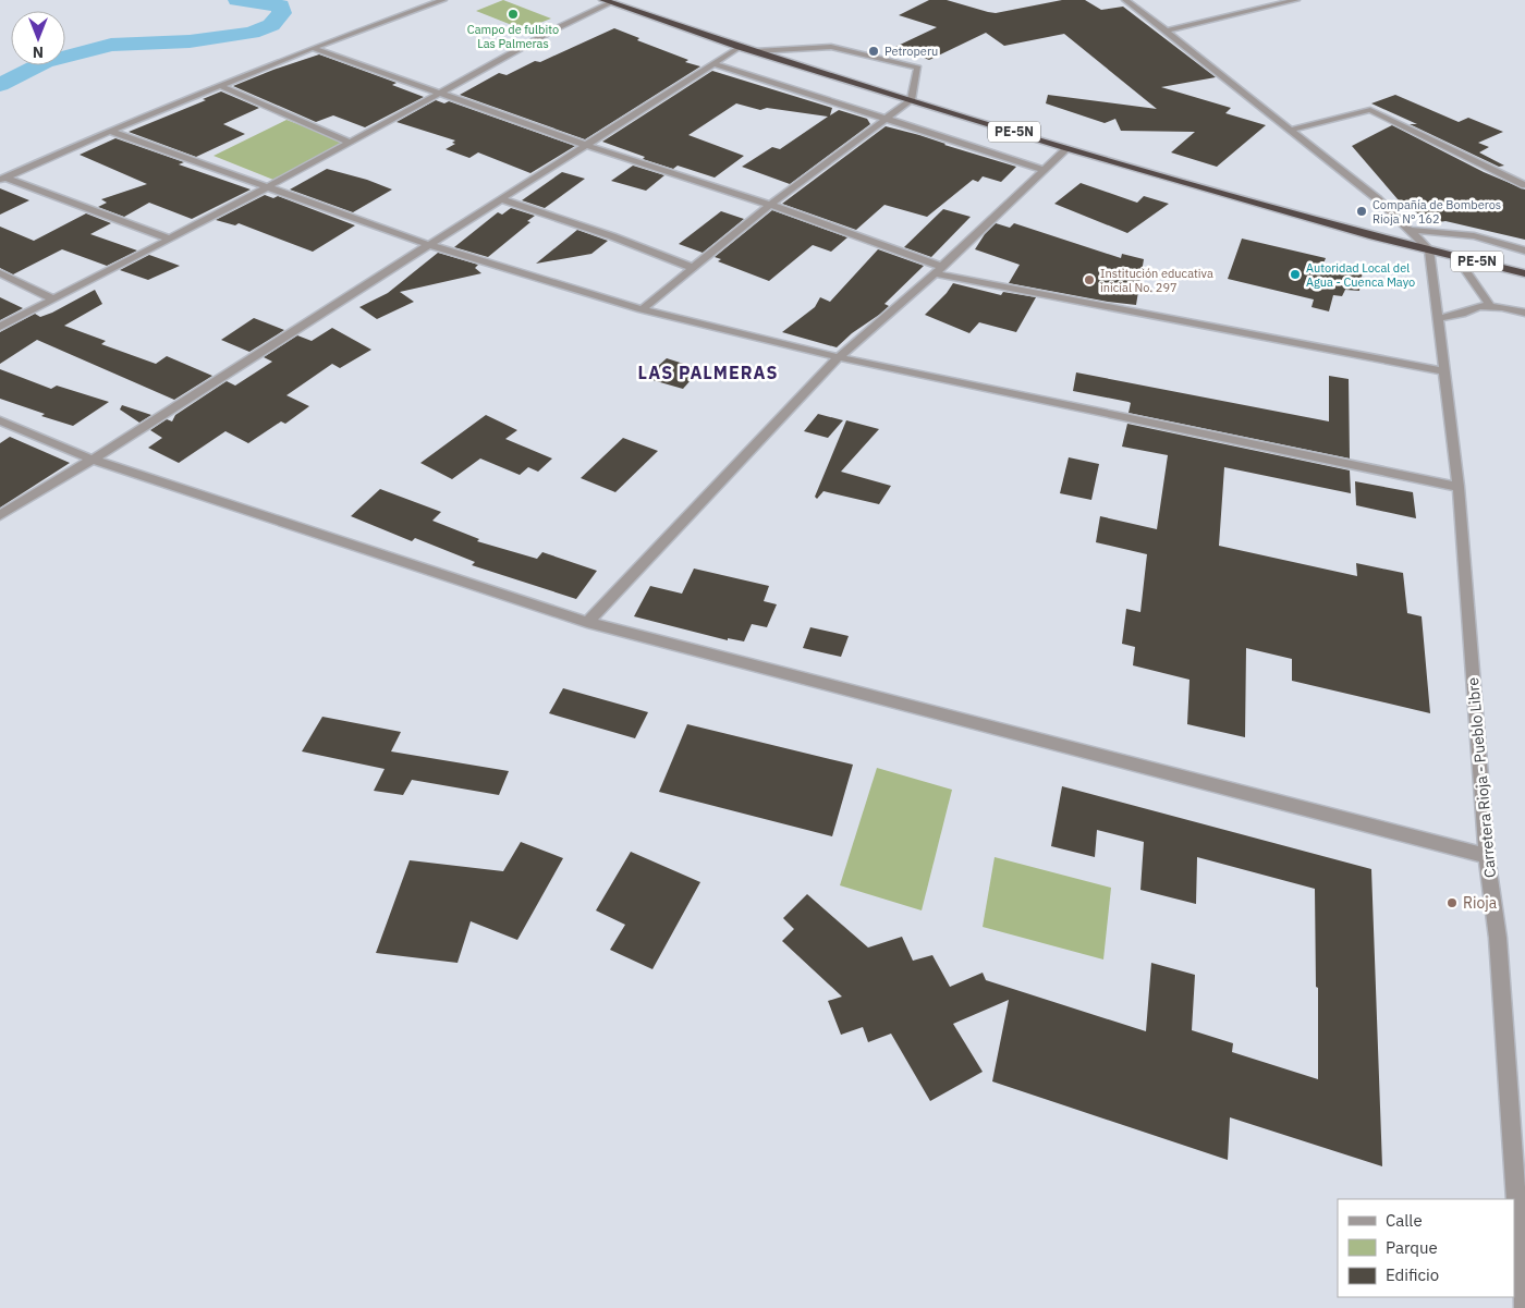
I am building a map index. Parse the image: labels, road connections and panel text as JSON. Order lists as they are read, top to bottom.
{
  "streets": {
    "highway": ["PE-5N"],
    "street": ["Carretera Rioja - Pueblo Libre"]
  },
  "crossings": [
    ["PE-5N", "Carretera Rioja - Pueblo Libre"]
  ],
  "districts": ["LAS PALMERAS"],
  "places": [
    "Campo de fulbito Las Palmeras",
    "Petroperu",
    "Compañía de Bomberos Rioja Nº 162",
    "Autoridad Local del Agua - Cuenca Mayo",
    "Institución educativa inicial No. 297",
    "Rioja"
  ],
  "legend": ["Calle", "Parque", "Edificio"],
  "north": "bottom"
}
